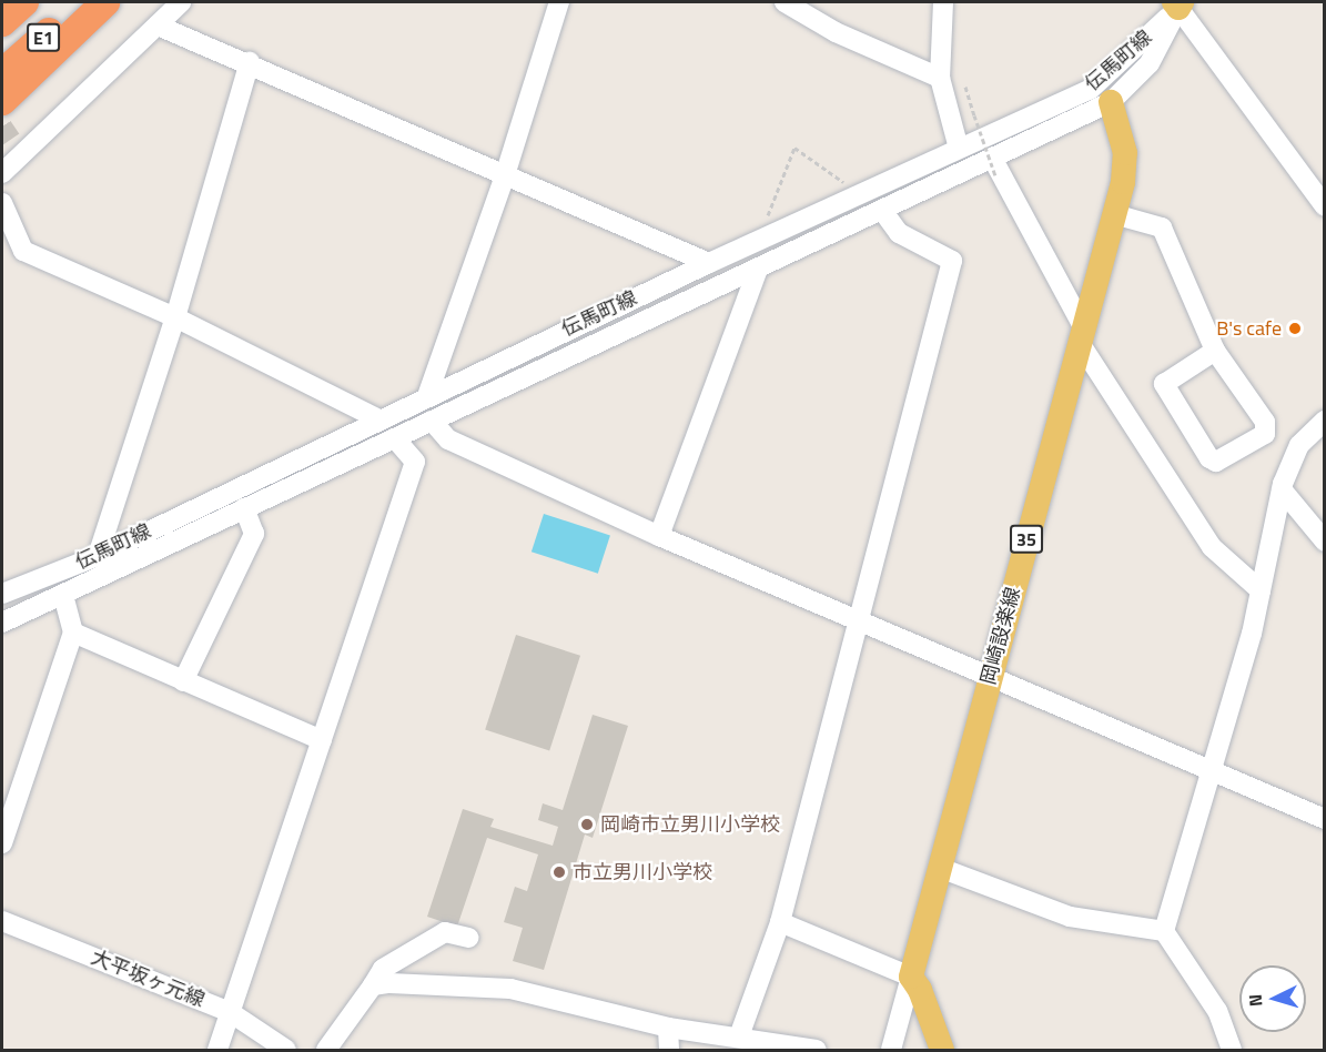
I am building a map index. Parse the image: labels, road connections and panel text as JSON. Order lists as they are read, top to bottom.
{
  "streets": {
    "highway": ["E1"],
    "main road": ["35", "岡崎設楽線"],
    "street": ["伝馬町線", "大平坂ヶ元線"]
  },
  "places": ["B's cafe", "岡崎市立男川小学校", "市立男川小学校"],
  "north": "left"
}
